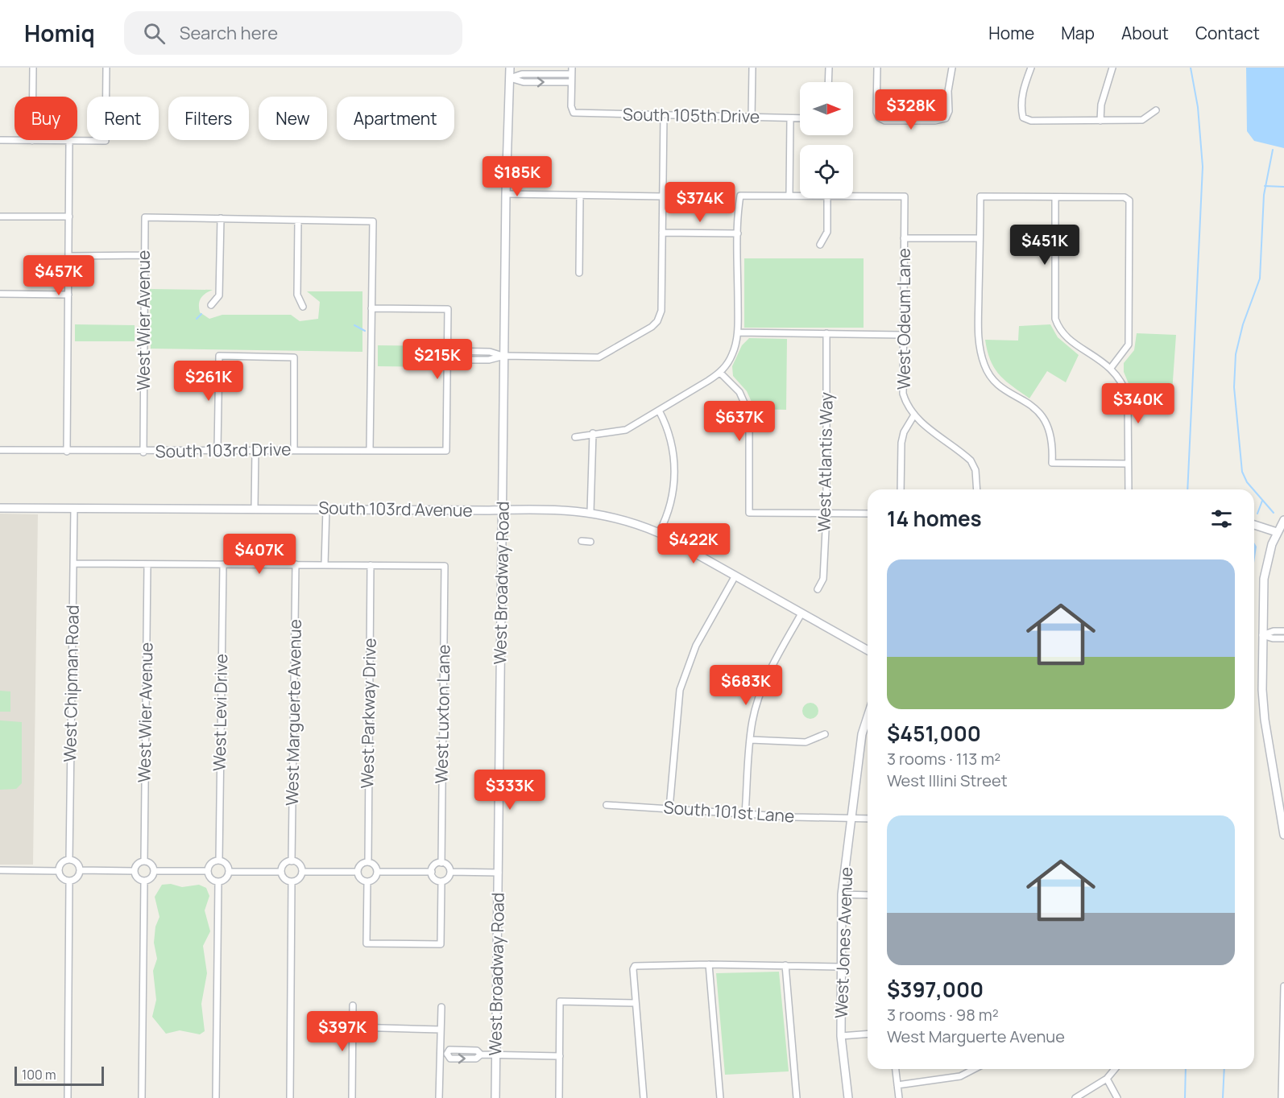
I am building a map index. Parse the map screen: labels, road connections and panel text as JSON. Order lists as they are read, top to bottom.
{
  "streets": {
    "street": [
      "South 105th Drive",
      "West Odeum Lane",
      "West Wier Avenue",
      "South 103rd Drive",
      "West Atlantis Way",
      "South 103rd Avenue",
      "West Broadway Road",
      "West Chipman Road",
      "West Levi Drive",
      "West Marguerte Avenue",
      "West Parkway Drive",
      "West Luxton Lane",
      "South 101st Lane",
      "West Jones Avenue"
    ]
  },
  "crossings": [
    ["West Wier Avenue", "South 103rd Drive"],
    ["South 103rd Avenue", "West Broadway Road"],
    ["South 103rd Avenue", "West Chipman Road"],
    ["West Parkway Drive", "West Luxton Lane"],
    ["South 101st Lane", "West Jones Avenue"]
  ],
  "scale_bar": "100 m",
  "north": "right",
  "page": {
    "header": "Homiq",
    "search": "Search here",
    "nav": [
      "Home",
      "Map",
      "About",
      "Contact"
    ],
    "price": [
      "$328K",
      "$185K",
      "$374K",
      "$451K",
      "$457K",
      "$215K",
      "$261K",
      "$340K",
      "$637K",
      "$422K",
      "$407K",
      "$683K",
      "$333K",
      "$397K"
    ],
    "chip": [
      "Buy",
      "Rent",
      "Filters",
      "New",
      "Apartment"
    ],
    "heading": "14 homes",
    "list": [
      {
        "name": "$451,000",
        "note": "3 rooms · 113 m² · West Illini Street"
      },
      {
        "name": "$397,000",
        "note": "3 rooms · 98 m² · West Marguerte Avenue"
      }
    ],
    "scale": "100 m"
  }
}
